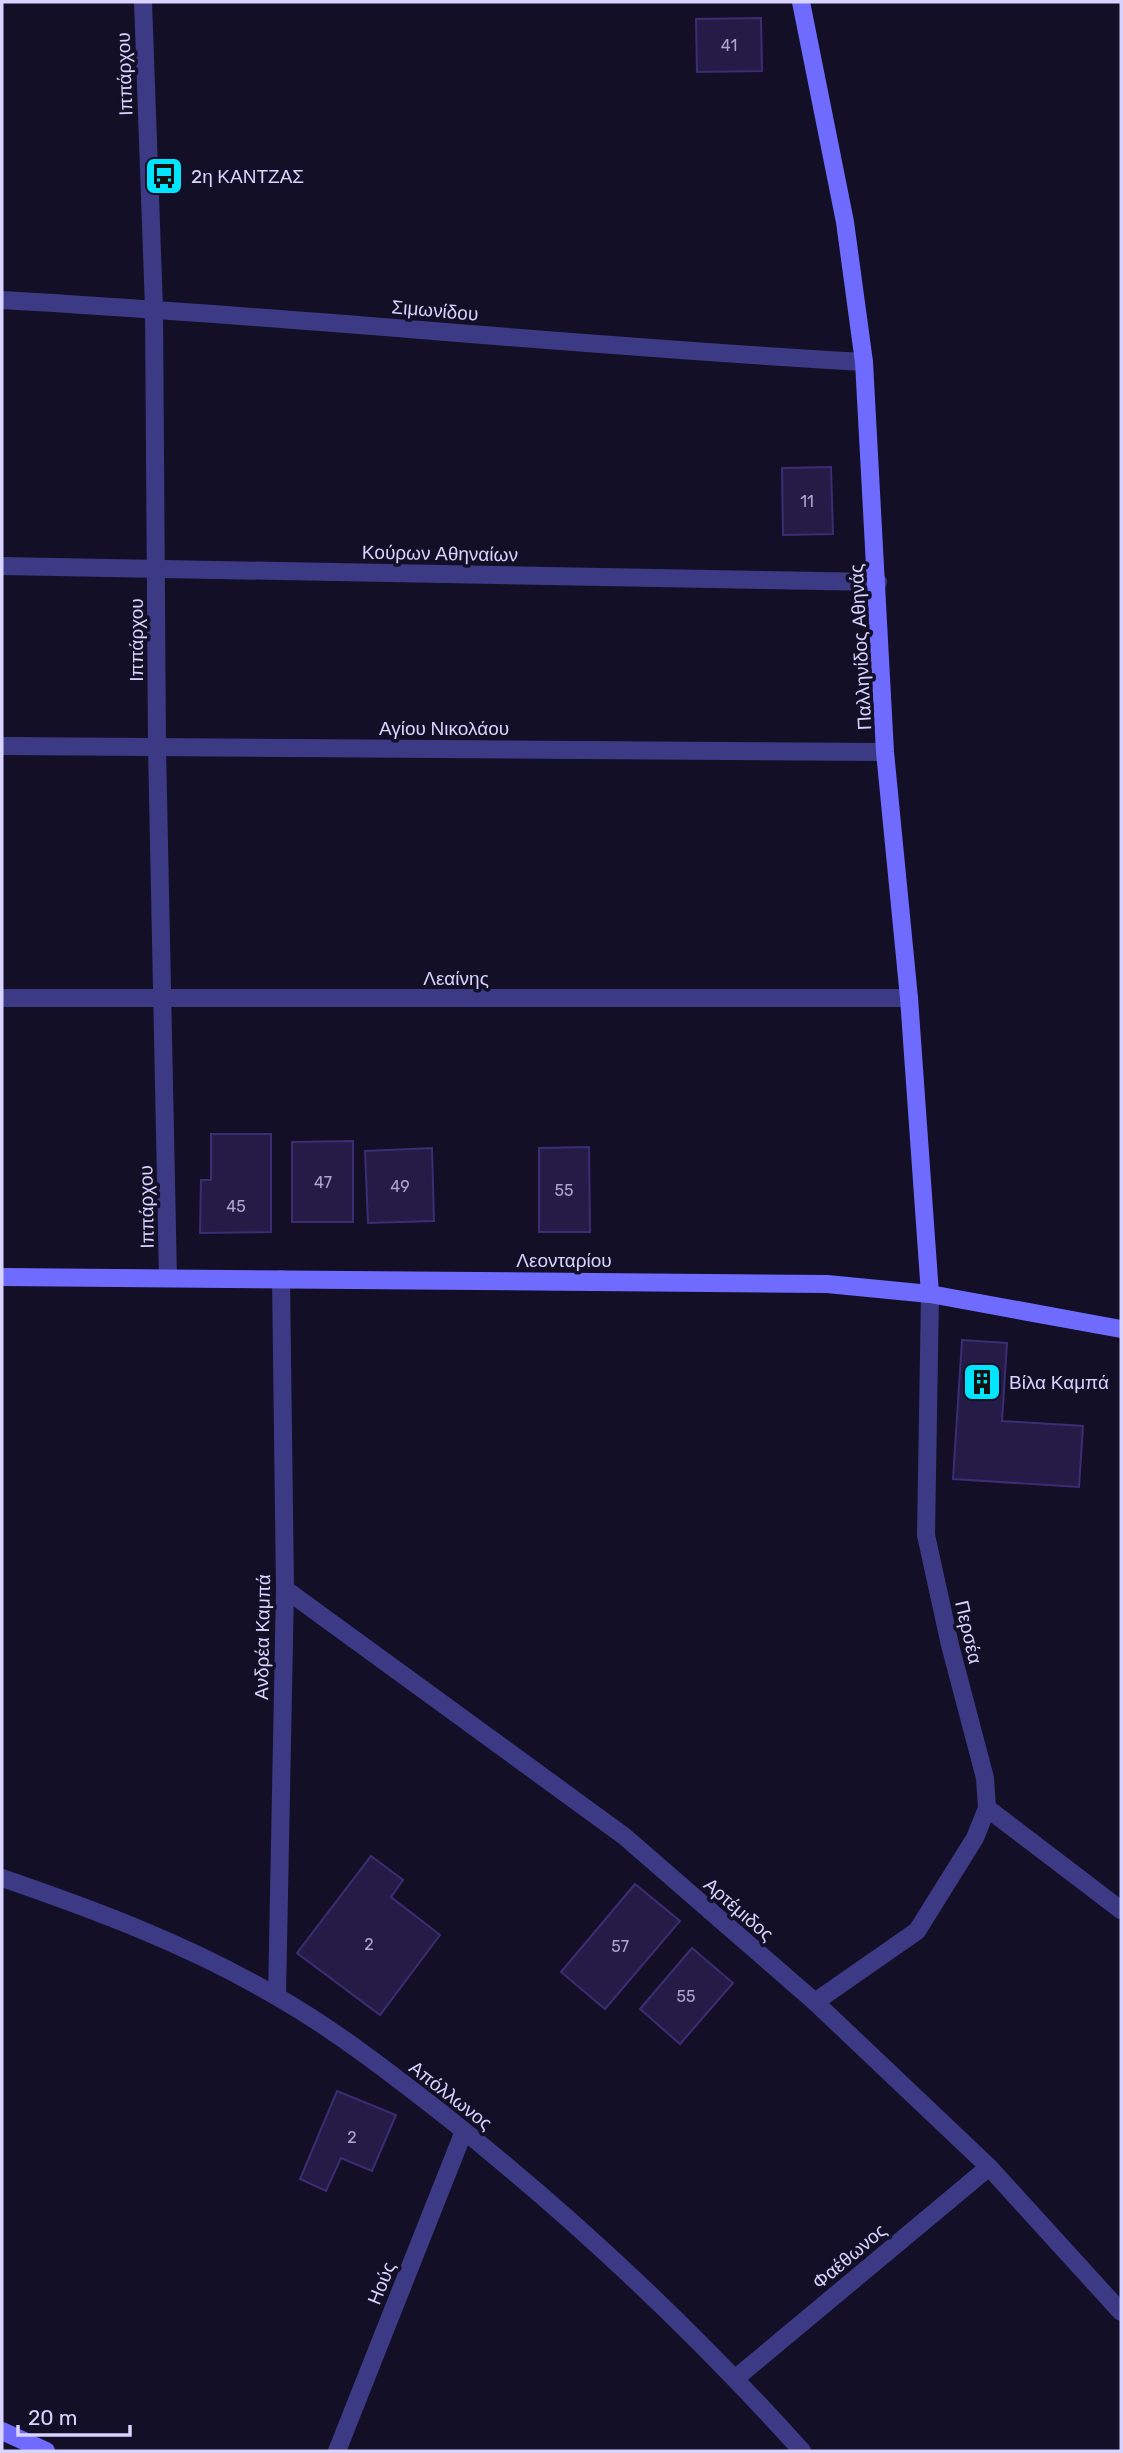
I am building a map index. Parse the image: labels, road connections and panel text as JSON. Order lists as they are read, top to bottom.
{
  "streets": {
    "street": [
      "Ιππάρχου",
      "Σιμωνίδου",
      "Κούρων Αθηναίων",
      "Παλληνίδος Αθηνάς",
      "Αγίου Νικολάου",
      "Λεαίνης",
      "Λεονταρίου",
      "Περσέα",
      "Ανδρέα Καμπά",
      "Αρτέμιδος",
      "Απόλλωνος",
      "Φαέθωνος",
      "Ηούς"
    ]
  },
  "crossings": [
    ["Ιππάρχου", "Σιμωνίδου"],
    ["Ιππάρχου", "Κούρων Αθηναίων"],
    ["Ιππάρχου", "Αγίου Νικολάου"],
    ["Ιππάρχου", "Λεαίνης"],
    ["Ιππάρχου", "Λεονταρίου"],
    ["Σιμωνίδου", "Παλληνίδος Αθηνάς"],
    ["Κούρων Αθηναίων", "Παλληνίδος Αθηνάς"],
    ["Παλληνίδος Αθηνάς", "Αγίου Νικολάου"],
    ["Παλληνίδος Αθηνάς", "Λεαίνης"],
    ["Παλληνίδος Αθηνάς", "Λεονταρίου"],
    ["Παλληνίδος Αθηνάς", "Περσέα"],
    ["Λεονταρίου", "Περσέα"],
    ["Λεονταρίου", "Ανδρέα Καμπά"],
    ["Ανδρέα Καμπά", "Αρτέμιδος"],
    ["Ανδρέα Καμπά", "Απόλλωνος"],
    ["Αρτέμιδος", "Φαέθωνος"],
    ["Απόλλωνος", "Φαέθωνος"],
    ["Απόλλωνος", "Ηούς"]
  ],
  "places": {
    "bus stop": ["2η ΚΑΝΤΖΑΣ"],
    "building": ["Βίλα Καμπά"]
  },
  "house_numbers": [
    "41",
    "11",
    "47",
    "49",
    "55",
    "45",
    "2",
    "57",
    "55",
    "2"
  ],
  "scale_bar": "20 m"
}
